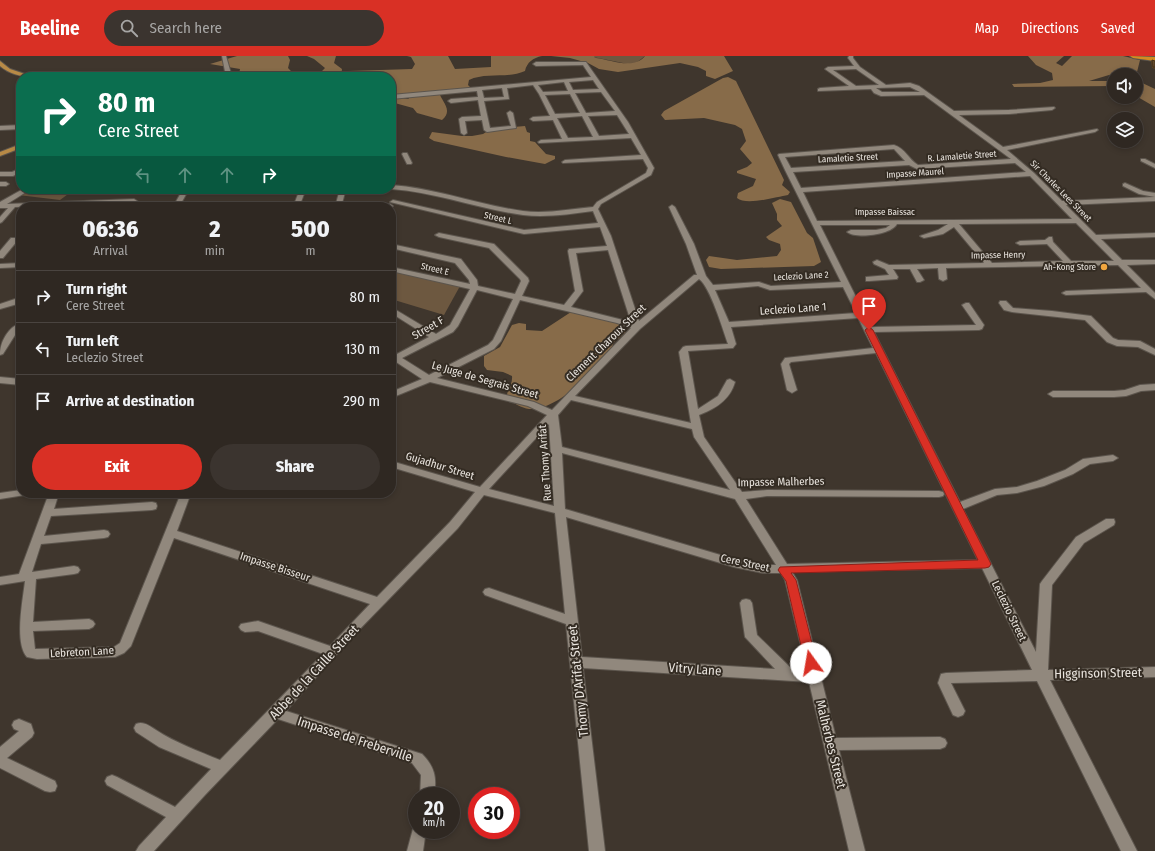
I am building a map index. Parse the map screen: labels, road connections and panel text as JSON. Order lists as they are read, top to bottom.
{
  "streets": {
    "street": [
      "R. Lamaletie Street",
      "Lamaletie Street",
      "Impasse Maurel",
      "Sir Charles Lees Street",
      "Impasse Baissac",
      "Street L",
      "Impasse Henry",
      "Street E",
      "Leclezio Lane 2",
      "Leclezio Lane 1",
      "Street F",
      "Clement Charoux Street",
      "Le Juge de Segrais Street",
      "Rue Thomy Arifat",
      "Gujadhur Street",
      "Impasse Malherbes",
      "Cere Street",
      "Impasse Bisseur",
      "Leclezio Street",
      "Lebreton Lane",
      "Vitry Lane",
      "Abbe de la Caille Street",
      "Higginson Street",
      "Thomy D'Arifat Street",
      "Impasse de Freberville",
      "Malherbes Street"
    ]
  },
  "crossings": [
    ["R. Lamaletie Street", "Lamaletie Street"],
    ["R. Lamaletie Street", "Sir Charles Lees Street"],
    ["R. Lamaletie Street", "Leclezio Street"],
    ["Lamaletie Street", "Leclezio Street"],
    ["Impasse Maurel", "Sir Charles Lees Street"],
    ["Impasse Maurel", "Leclezio Street"],
    ["Sir Charles Lees Street", "Impasse Baissac"],
    ["Sir Charles Lees Street", "Impasse Henry"],
    ["Impasse Baissac", "Leclezio Street"],
    ["Street E", "Street F"],
    ["Street E", "Clement Charoux Street"],
    ["Leclezio Lane 2", "Leclezio Street"],
    ["Leclezio Lane 1", "Leclezio Street"],
    ["Leclezio Lane 1", "Malherbes Street"],
    ["Clement Charoux Street", "Le Juge de Segrais Street"],
    ["Clement Charoux Street", "Rue Thomy Arifat"],
    ["Clement Charoux Street", "Gujadhur Street"],
    ["Clement Charoux Street", "Abbe de la Caille Street"],
    ["Le Juge de Segrais Street", "Rue Thomy Arifat"],
    ["Rue Thomy Arifat", "Gujadhur Street"],
    ["Rue Thomy Arifat", "Impasse Malherbes"],
    ["Rue Thomy Arifat", "Cere Street"],
    ["Rue Thomy Arifat", "Thomy D'Arifat Street"],
    ["Gujadhur Street", "Cere Street"],
    ["Gujadhur Street", "Abbe de la Caille Street"],
    ["Gujadhur Street", "Thomy D'Arifat Street"],
    ["Impasse Malherbes", "Malherbes Street"],
    ["Cere Street", "Leclezio Street"],
    ["Cere Street", "Thomy D'Arifat Street"],
    ["Cere Street", "Malherbes Street"],
    ["Impasse Bisseur", "Lebreton Lane"],
    ["Impasse Bisseur", "Abbe de la Caille Street"],
    ["Leclezio Street", "Higginson Street"],
    ["Vitry Lane", "Thomy D'Arifat Street"],
    ["Vitry Lane", "Malherbes Street"],
    ["Abbe de la Caille Street", "Impasse de Freberville"]
  ],
  "places": ["Ah-Kong Store"],
  "page": {
    "header": "Beeline",
    "search": "Search here",
    "nav": ["Map", "Directions", "Saved"],
    "turn": ["80 m", "Cere Street"],
    "eta": [
      "06:36",
      "Arrival",
      "2",
      "min",
      "500",
      "m"
    ],
    "list": [
      {
        "name": "Turn right",
        "note": "Cere Street",
        "value": "80 m"
      },
      {
        "name": "Turn left",
        "note": "Leclezio Street",
        "value": "130 m"
      },
      {
        "name": "Arrive at destination",
        "value": "290 m"
      }
    ],
    "buttons": ["Exit", "Share"],
    "speed": "20 km/h",
    "limit": "30"
  }
}
